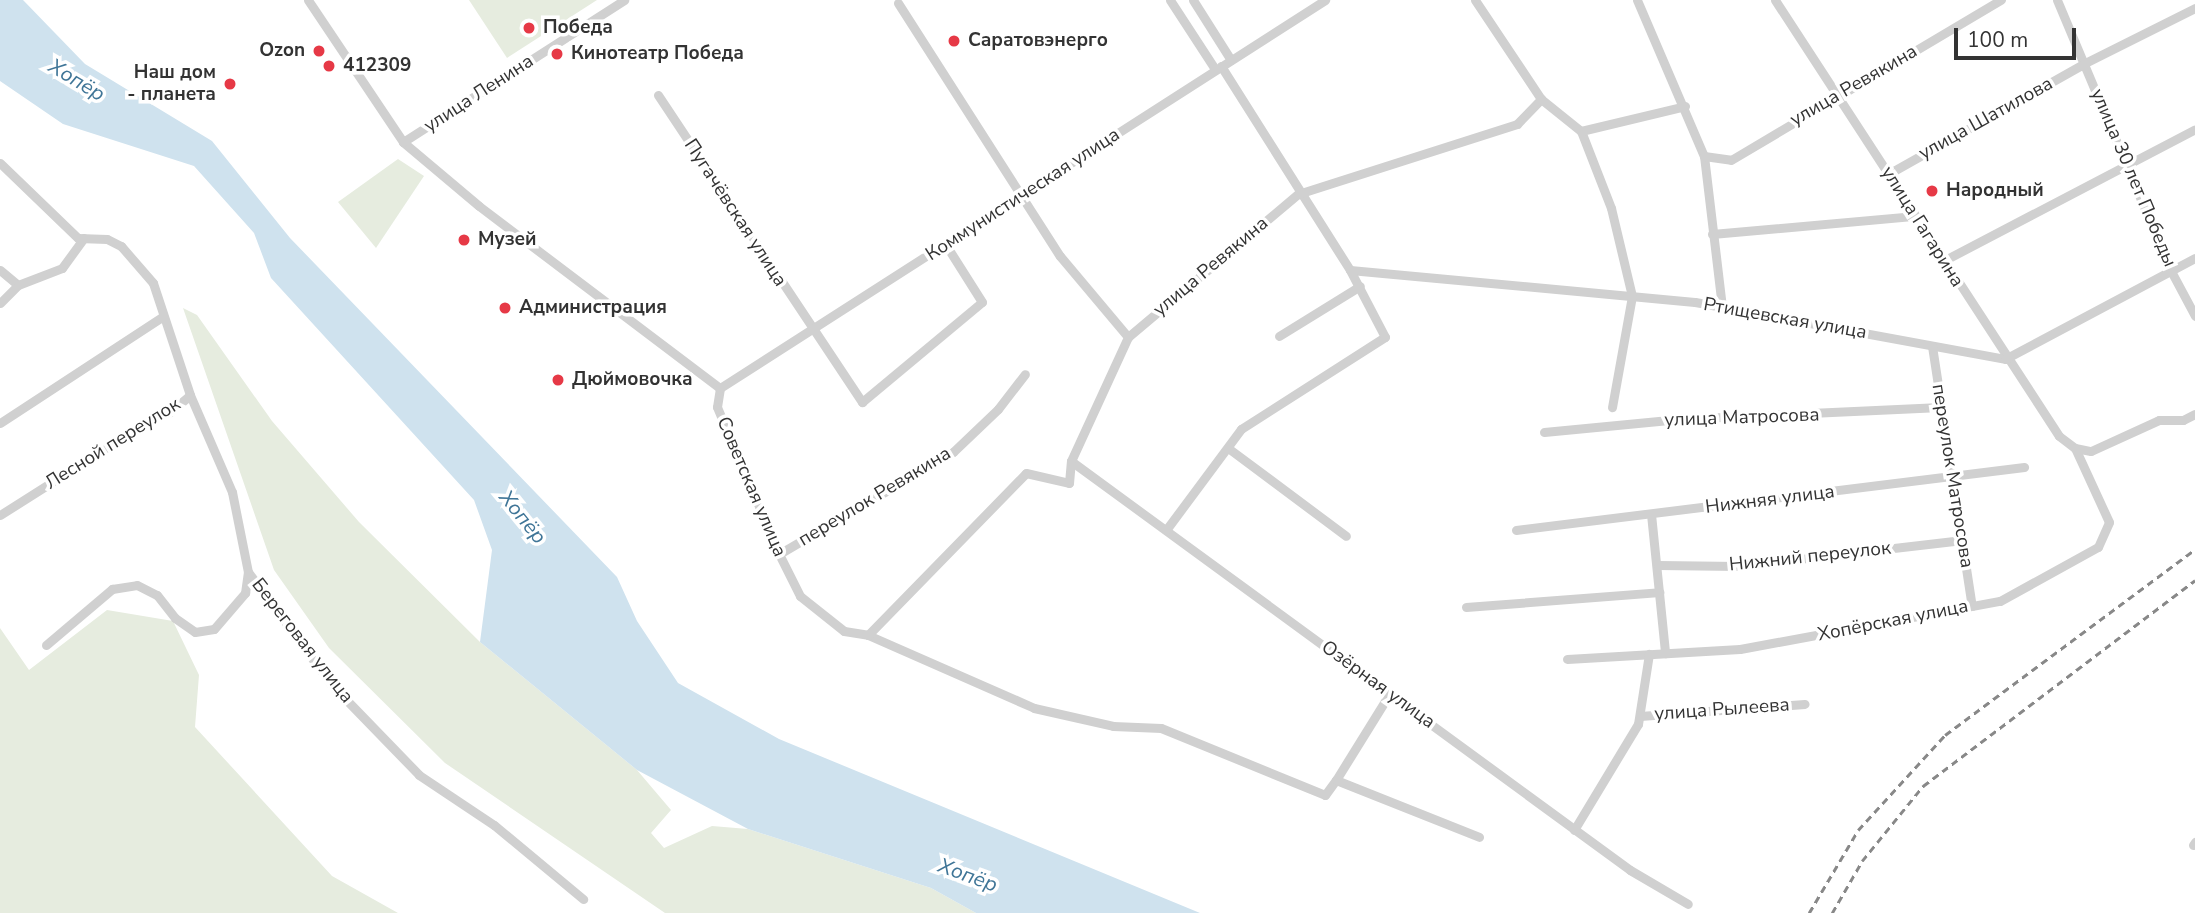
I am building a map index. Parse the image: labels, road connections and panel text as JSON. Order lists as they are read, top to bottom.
{
  "streets": {
    "street": [
      "улица Ревякина",
      "улица Ленина",
      "улица Шатилова",
      "улица 30 лет Победы",
      "Коммунистическая улица",
      "Пугачёвская улица",
      "улица Гагарина",
      "Ртищевская улица",
      "улица Матросова",
      "Лесной переулок",
      "переулок Матросова",
      "Советская улица",
      "переулок Ревякина",
      "Нижняя улица",
      "Нижний переулок",
      "Хопёрская улица",
      "Береговая улица",
      "Озёрная улица",
      "улица Рылеева"
    ]
  },
  "crossings": [
    ["улица Ревякина", "улица Гагарина"],
    ["улица Ревякина", "Советская улица"],
    ["улица Ревякина", "Озёрная улица"],
    ["улица Ленина", "Советская улица"],
    ["улица Шатилова", "улица 30 лет Победы"],
    ["улица Шатилова", "улица Гагарина"],
    ["Коммунистическая улица", "Пугачёвская улица"],
    ["Коммунистическая улица", "Советская улица"],
    ["улица Гагарина", "Ртищевская улица"],
    ["улица Гагарина", "Хопёрская улица"],
    ["Ртищевская улица", "переулок Матросова"],
    ["улица Матросова", "переулок Матросова"],
    ["Лесной переулок", "Береговая улица"],
    ["переулок Матросова", "Нижняя улица"],
    ["переулок Матросова", "Нижний переулок"],
    ["переулок Матросова", "Хопёрская улица"],
    ["Советская улица", "переулок Ревякина"]
  ],
  "water": ["Хопёр"],
  "places": [
    "Победа",
    "Саратовэнерго",
    "Ozon",
    "Кинотеатр Победа",
    "412309",
    "Наш дом - планета",
    "Народный",
    "Музей",
    "Администрация",
    "Дюймовочка"
  ],
  "scale_bar": "100 m"
}
